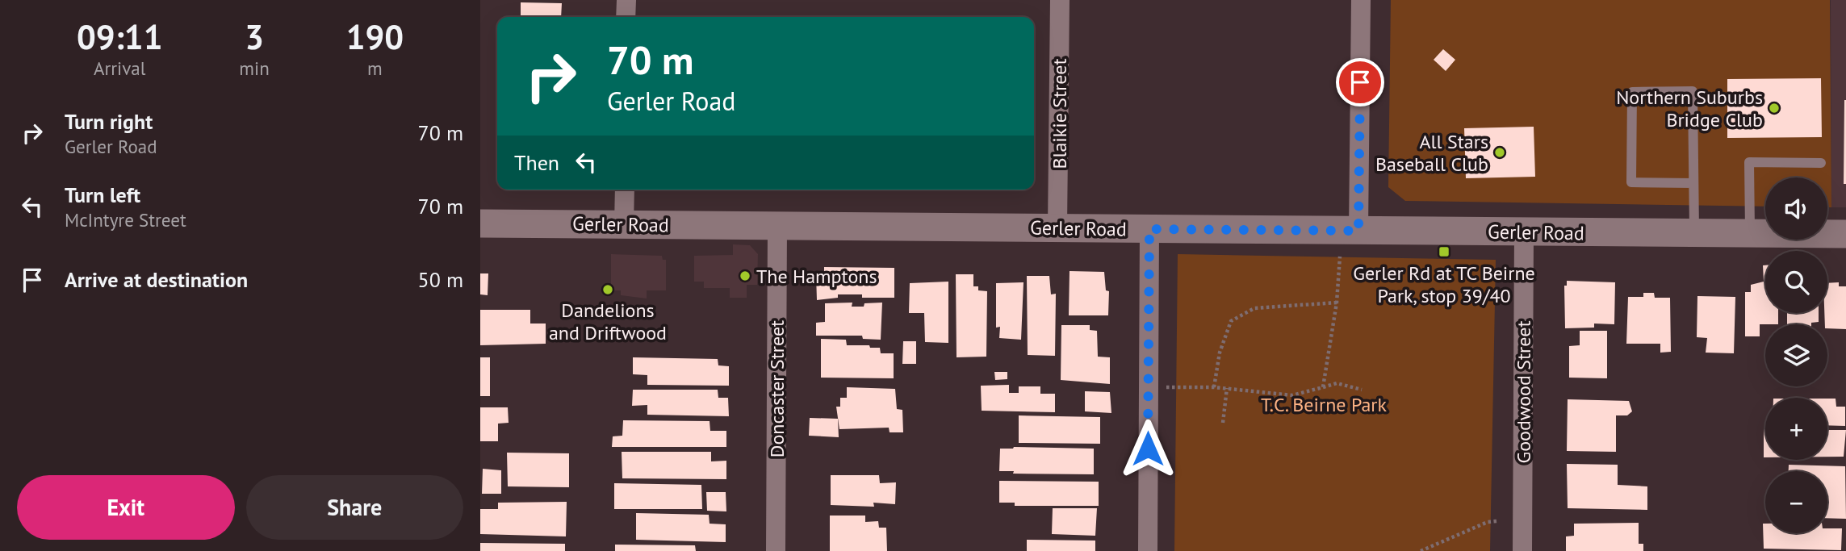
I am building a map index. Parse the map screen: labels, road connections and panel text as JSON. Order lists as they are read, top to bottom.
{
  "streets": {
    "street": [
      "Blaikie Street",
      "Gerler Road",
      "Doncaster Street",
      "Goodwood Street"
    ]
  },
  "crossings": [
    ["Blaikie Street", "Gerler Road"],
    ["Gerler Road", "Doncaster Street"],
    ["Gerler Road", "Goodwood Street"]
  ],
  "parks": ["T.C. Beirne Park"],
  "places": {
    "other": [
      "Northern Suburbs Bridge Club",
      "All Stars Baseball Club",
      "The Hamptons",
      "Dandelions and Driftwood"
    ],
    "transit": ["Gerler Rd at TC Beirne Park, stop 39/40"]
  },
  "page": {
    "eta": [
      "09:11",
      "Arrival",
      "3",
      "min",
      "190",
      "m"
    ],
    "turn": ["70 m", "Gerler Road"],
    "list": [
      {
        "name": "Turn right",
        "note": "Gerler Road",
        "value": "70 m"
      },
      {
        "name": "Turn left",
        "note": "McIntyre Street",
        "value": "70 m"
      },
      {
        "name": "Arrive at destination",
        "value": "50 m"
      }
    ],
    "then": "Then",
    "map_buttons": ["+", "−"],
    "buttons": ["Exit", "Share"]
  }
}
